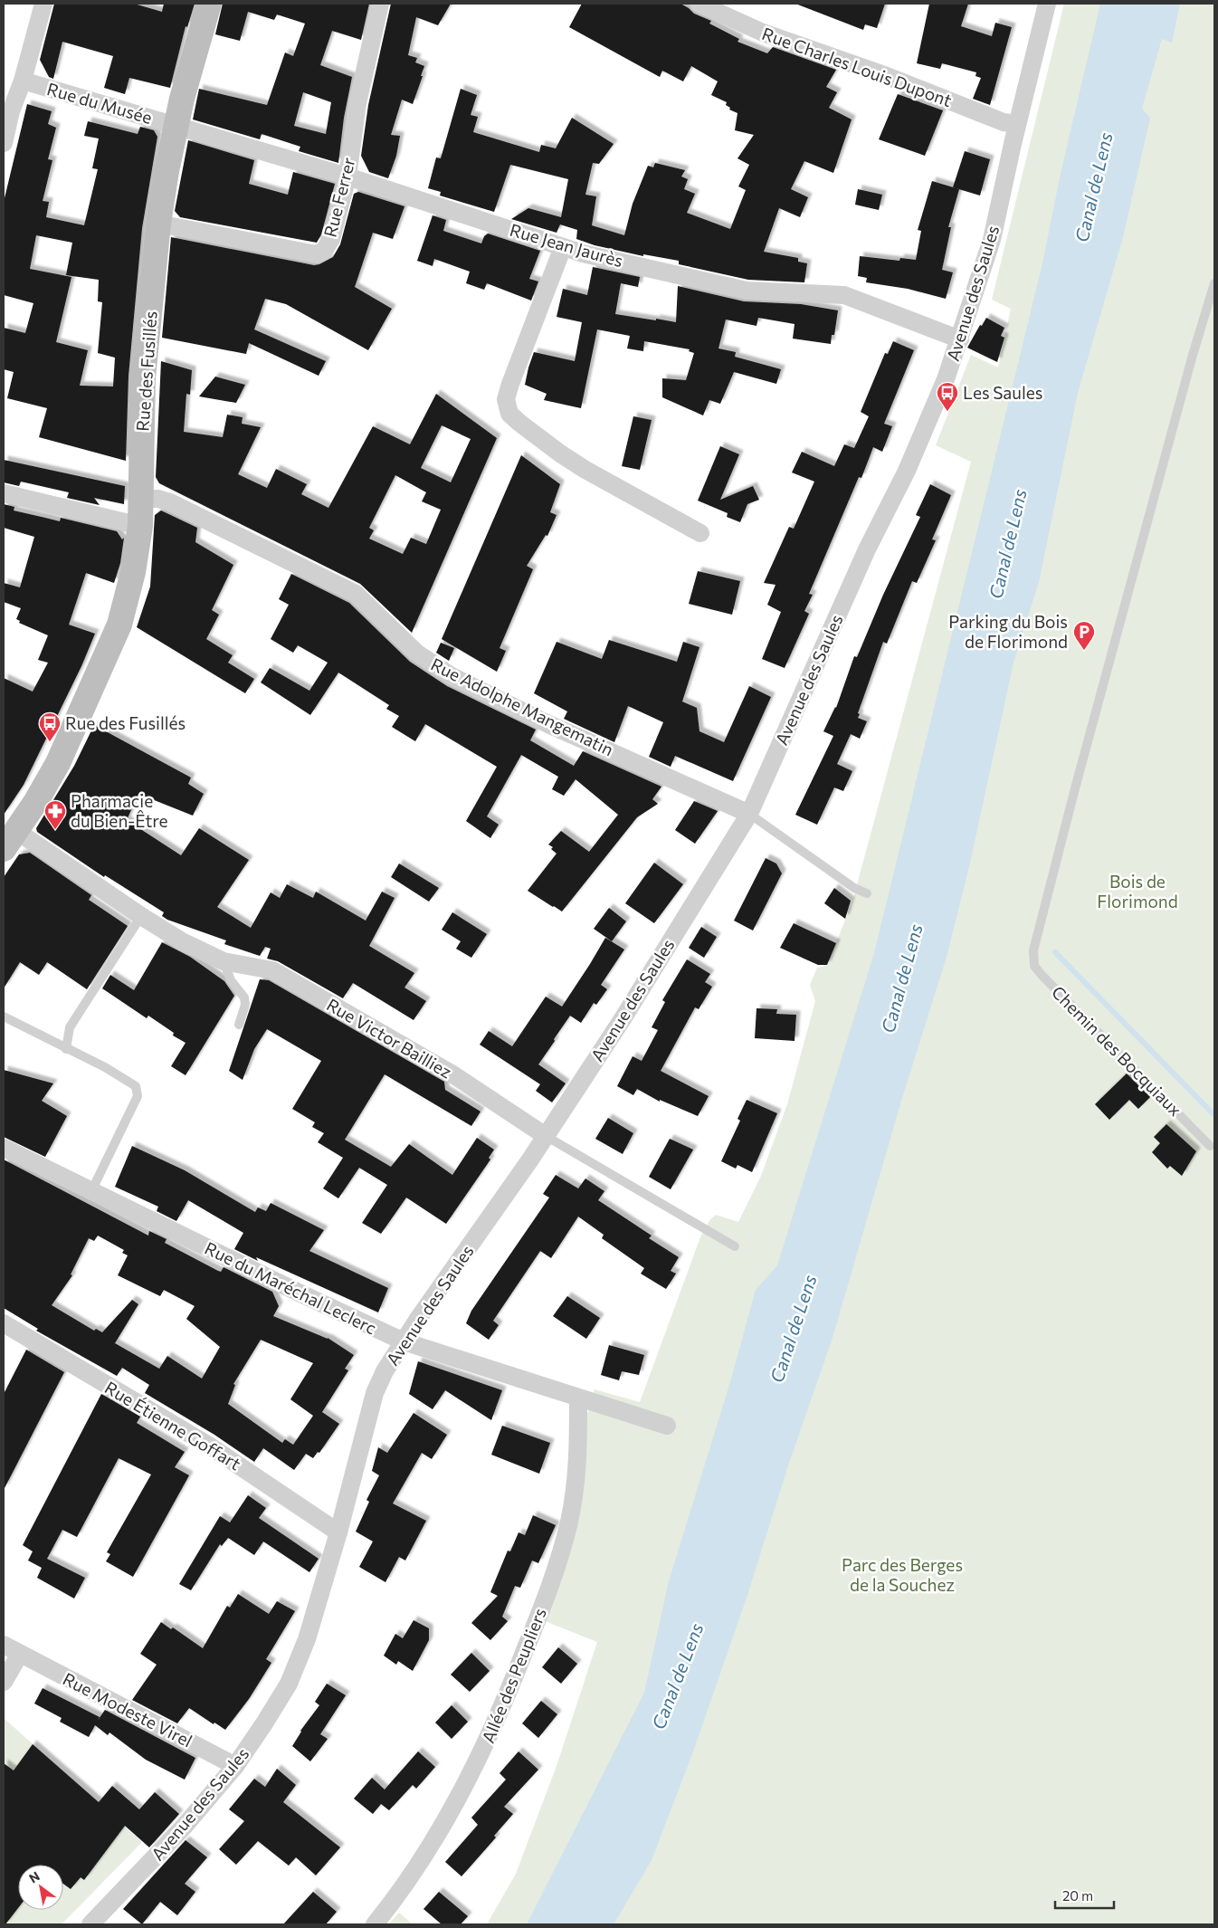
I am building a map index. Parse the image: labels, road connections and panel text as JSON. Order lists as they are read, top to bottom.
{
  "streets": {
    "main road": ["Rue des Fusillés"],
    "street": [
      "Rue Charles Louis Dupont",
      "Rue du Musée",
      "Rue Ferrer",
      "Rue Jean Jaurès",
      "Avenue des Saules",
      "Rue Adolphe Mangematin",
      "Rue Victor Bailliez",
      "Rue du Maréchal Leclerc",
      "Rue Étienne Goffart",
      "Allée des Peupliers",
      "Rue Modeste Virel"
    ],
    "lane": ["Chemin des Bocquiaux"]
  },
  "crossings": [
    ["Rue Charles Louis Dupont", "Avenue des Saules"],
    ["Rue du Musée", "Rue Jean Jaurès"],
    ["Rue du Musée", "Rue des Fusillés"],
    ["Rue Ferrer", "Rue Jean Jaurès"],
    ["Rue Ferrer", "Rue des Fusillés"],
    ["Rue Jean Jaurès", "Avenue des Saules"],
    ["Rue Jean Jaurès", "Rue des Fusillés"],
    ["Avenue des Saules", "Rue Adolphe Mangematin"],
    ["Avenue des Saules", "Rue Victor Bailliez"],
    ["Avenue des Saules", "Rue du Maréchal Leclerc"],
    ["Avenue des Saules", "Rue Étienne Goffart"],
    ["Avenue des Saules", "Rue Modeste Virel"],
    ["Rue des Fusillés", "Rue Adolphe Mangematin"],
    ["Rue des Fusillés", "Rue Victor Bailliez"],
    ["Rue du Maréchal Leclerc", "Allée des Peupliers"]
  ],
  "water": ["Canal de Lens"],
  "parks": ["Bois de Florimond", "Parc des Berges de la Souchez"],
  "places": {
    "bus stop": ["Les Saules", "Rue des Fusillés"],
    "parking": ["Parking du Bois de Florimond"],
    "pharmacy": ["Pharmacie du Bien-Être"]
  },
  "scale_bar": "20 m",
  "north": "top left"
}
